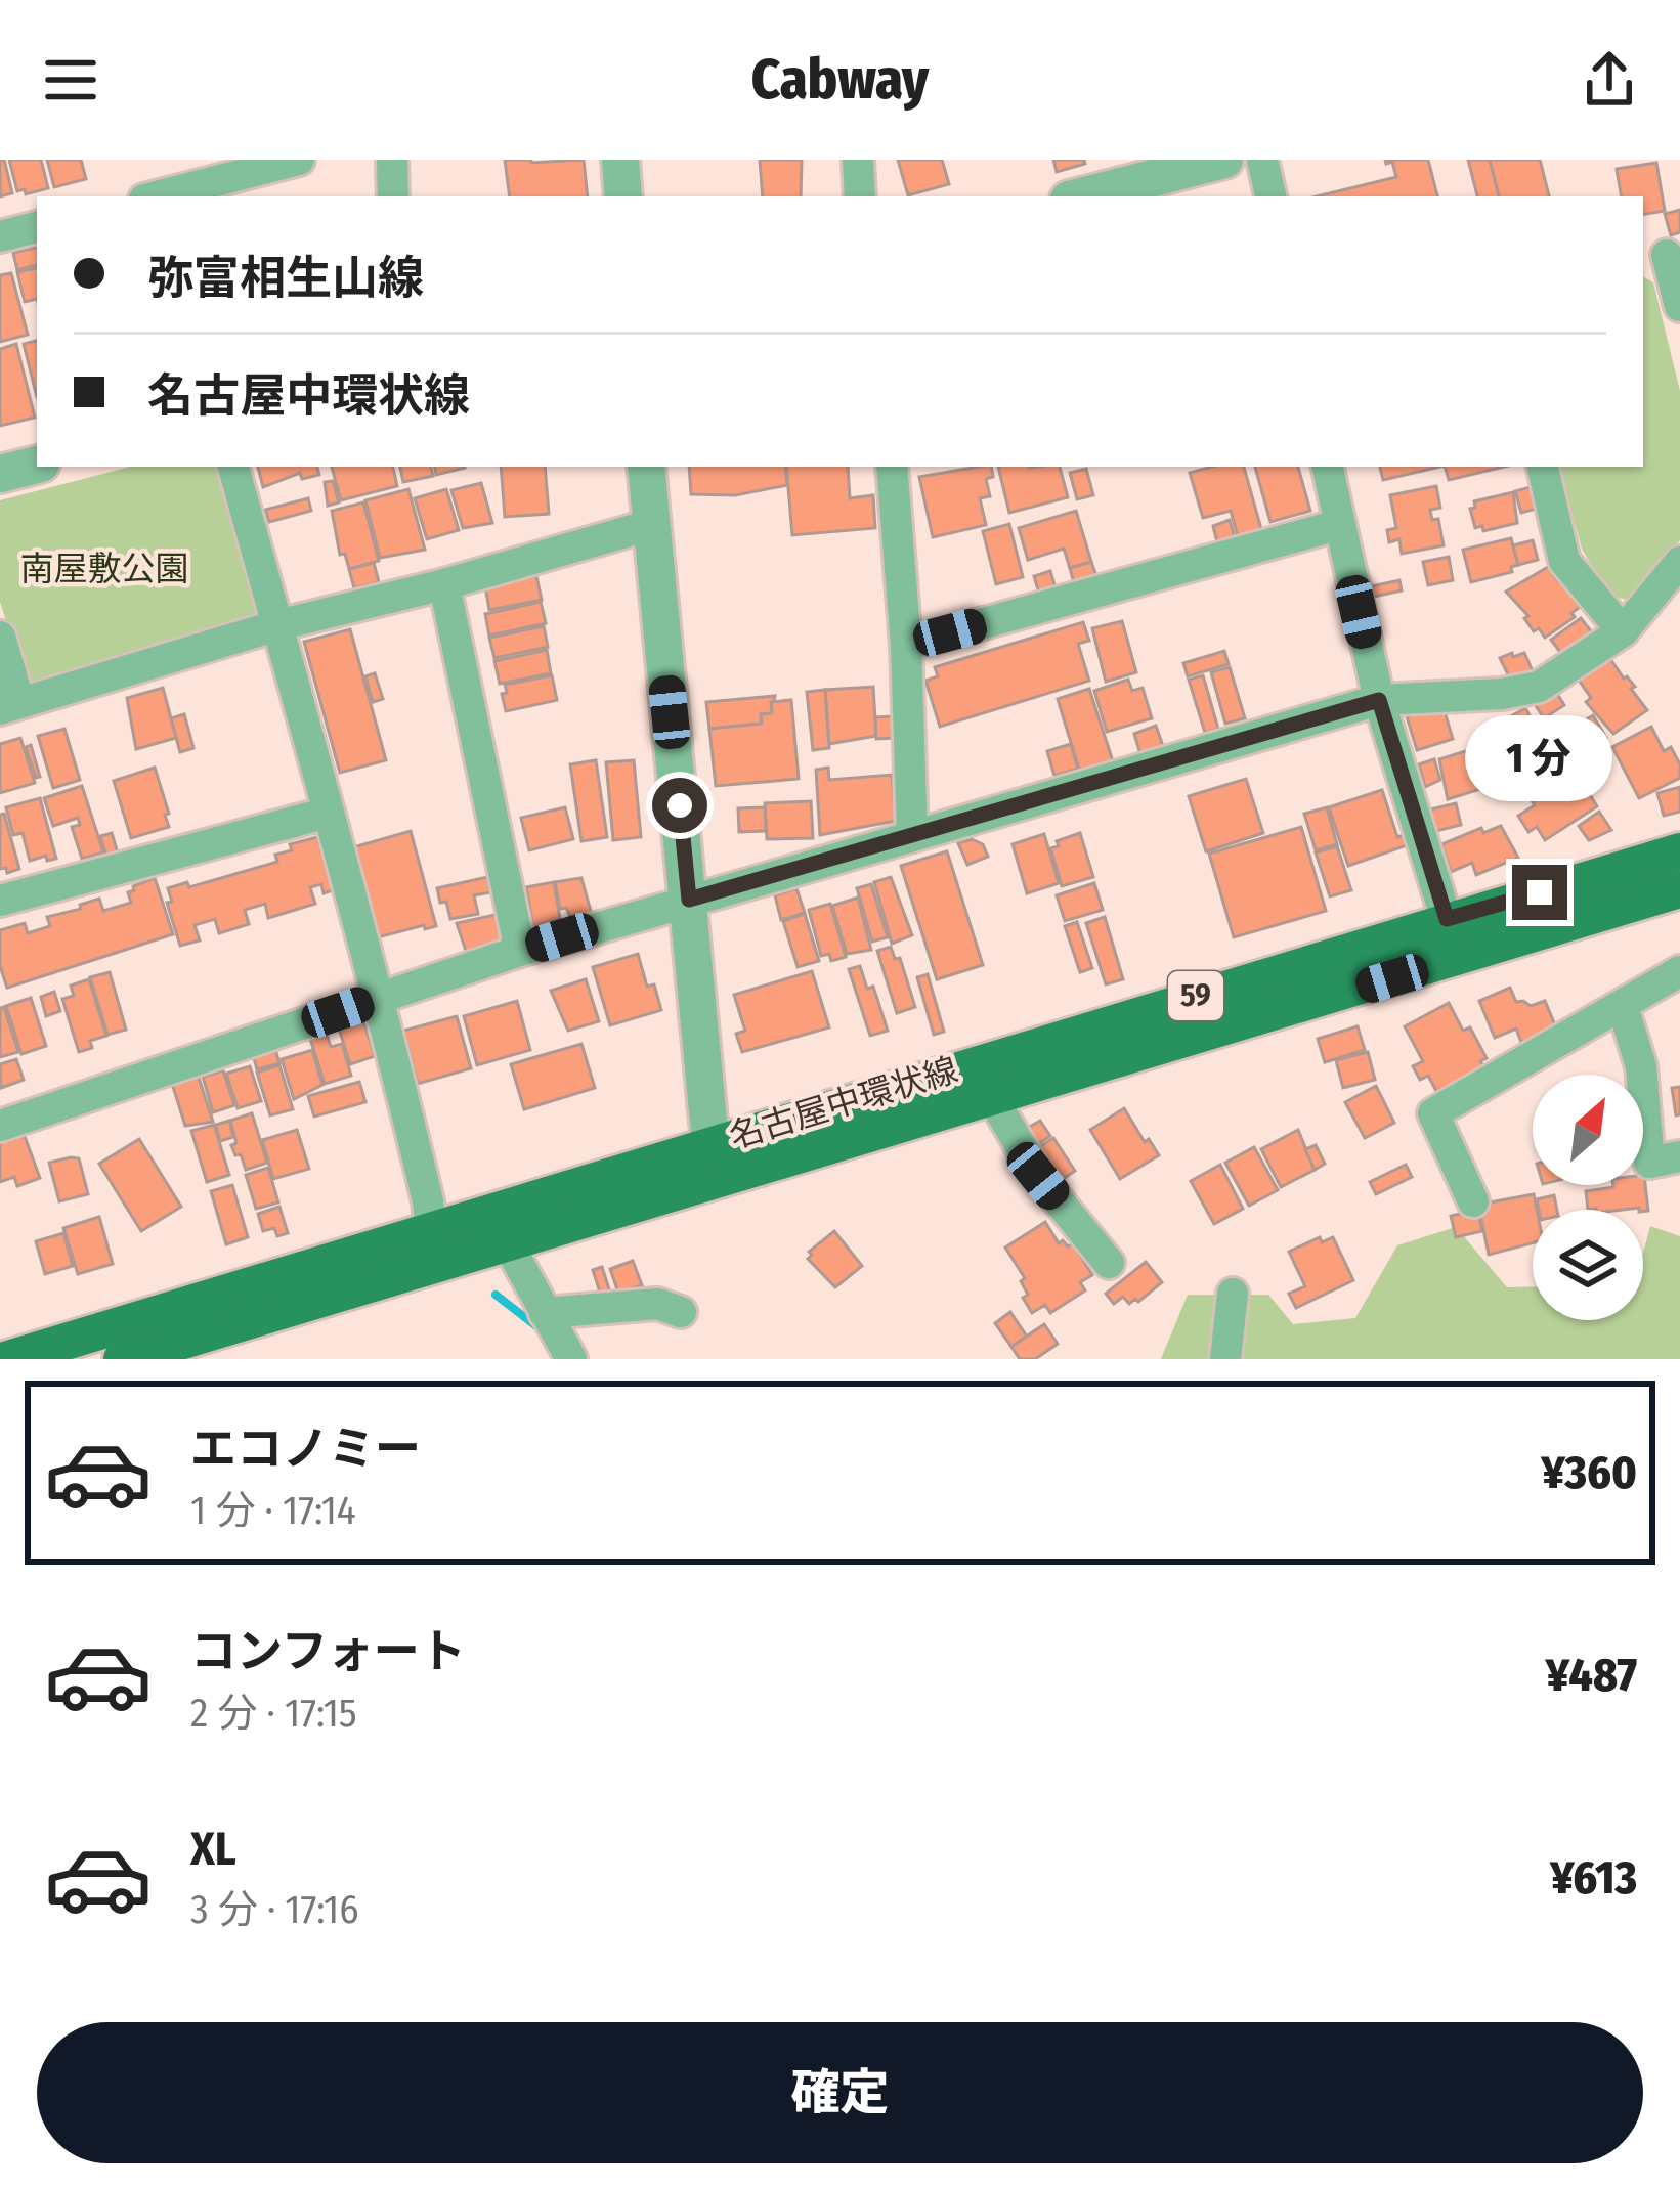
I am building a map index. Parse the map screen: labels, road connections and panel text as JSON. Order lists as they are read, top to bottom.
{
  "streets": {
    "main road": ["59", "名古屋中環状線"]
  },
  "parks": ["南屋敷公園"],
  "north": "top right",
  "page": {
    "header": "Cabway",
    "banner": ["弥富相生山線", "名古屋中環状線"],
    "bubble": "1 分",
    "list": [
      {
        "name": "エコノミー",
        "note": "1 分 · 17:14",
        "value": "¥360"
      },
      {
        "name": "コンフォート",
        "note": "2 分 · 17:15",
        "value": "¥487"
      },
      {
        "name": "XL",
        "note": "3 分 · 17:16",
        "value": "¥613"
      }
    ],
    "buttons": "確定"
  }
}
